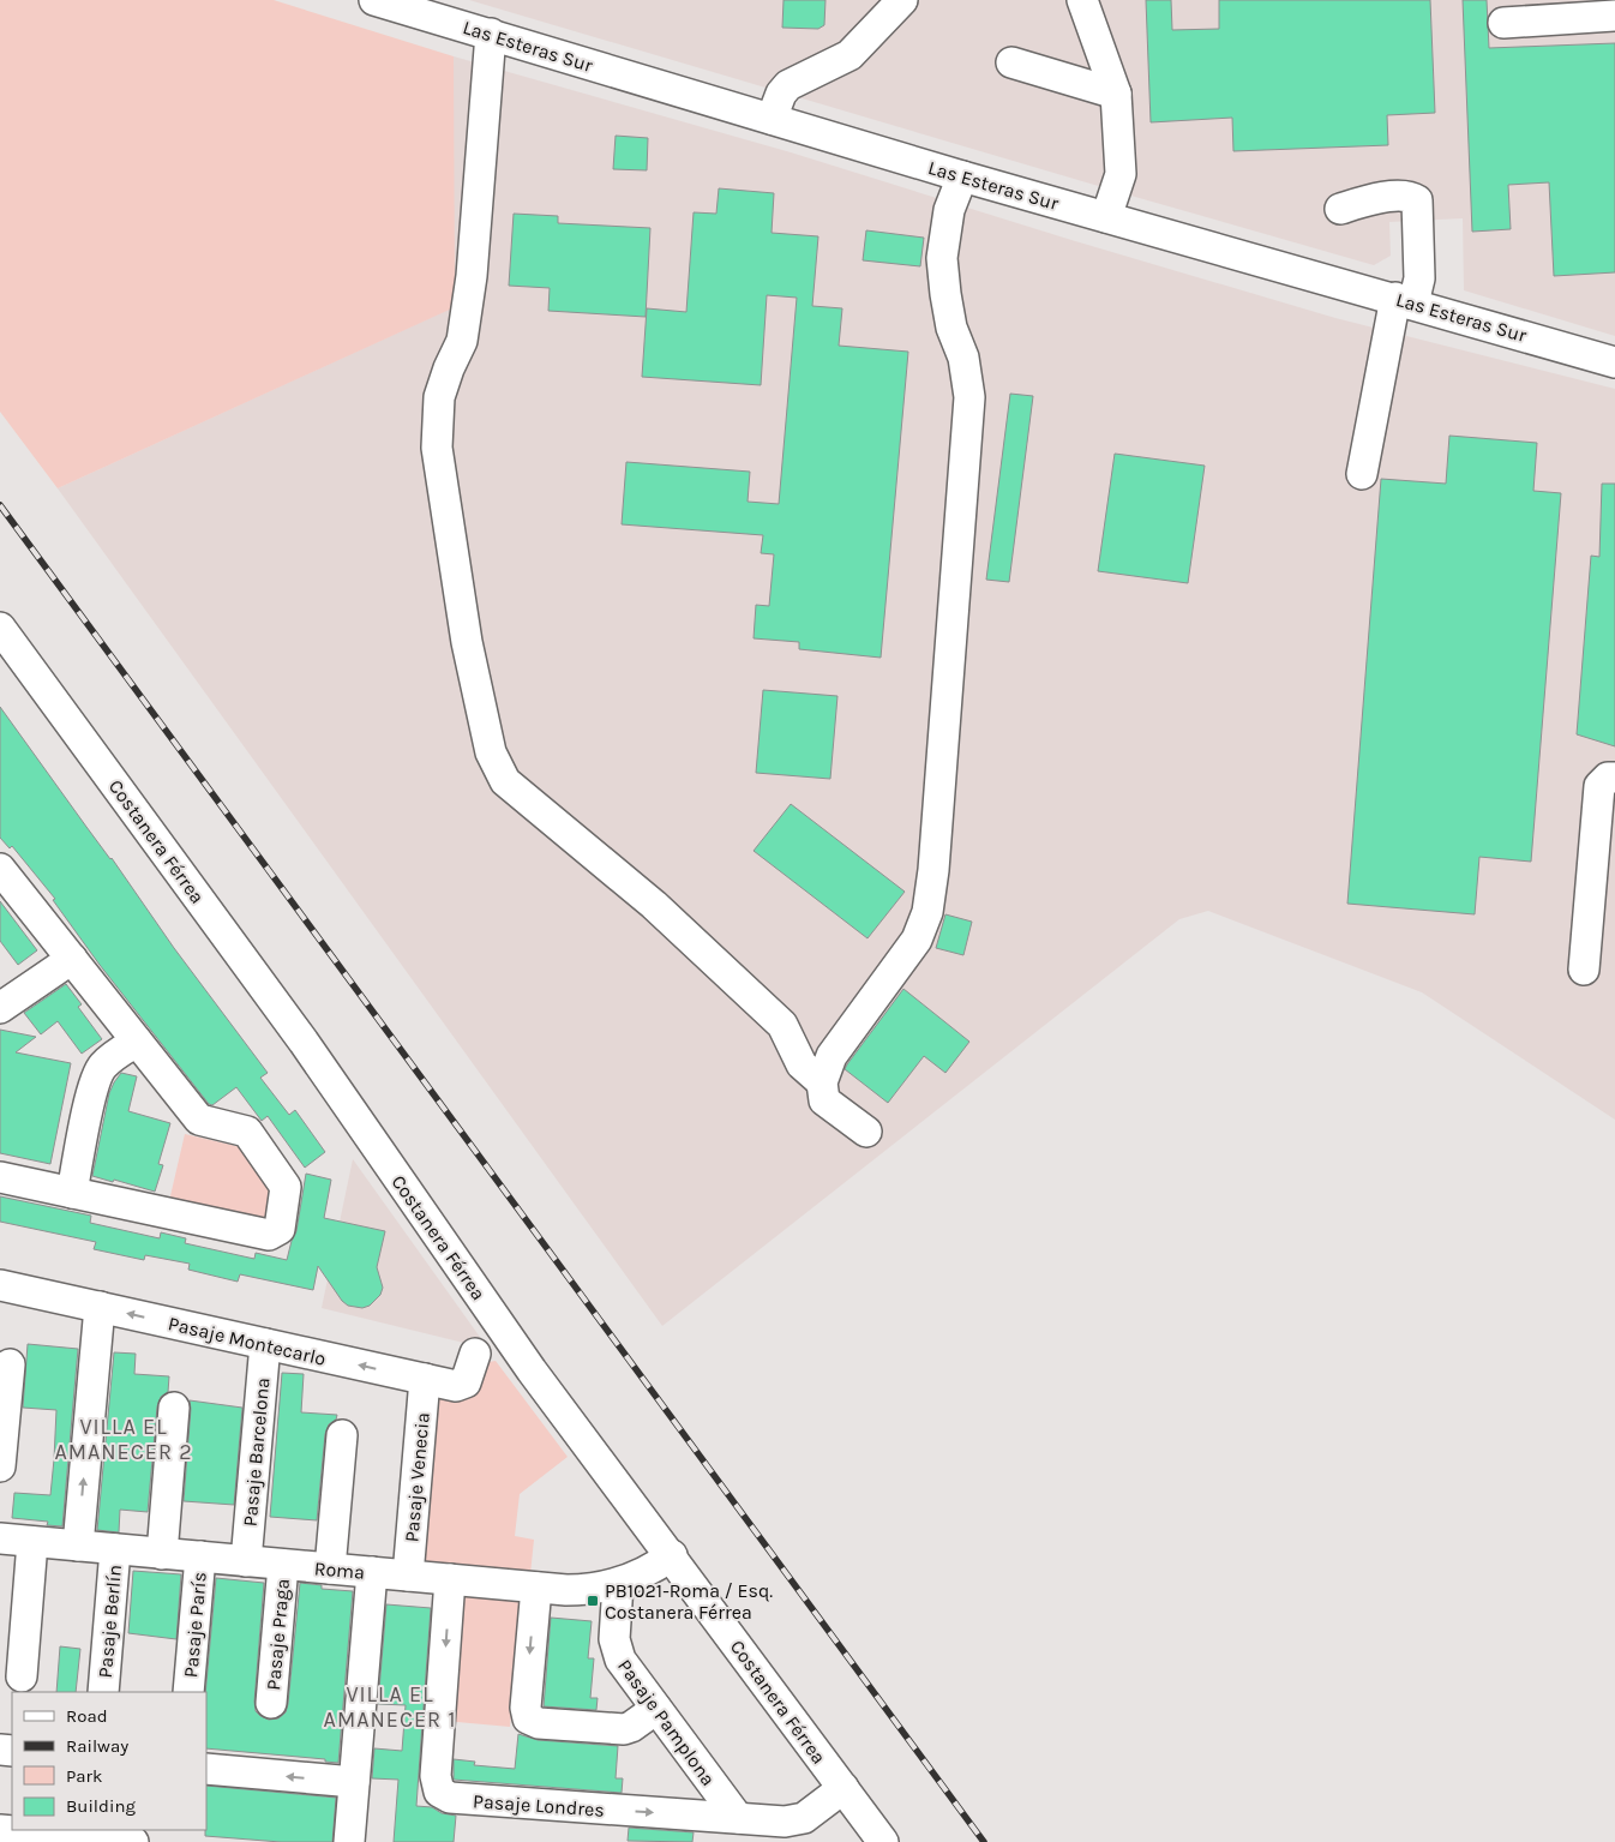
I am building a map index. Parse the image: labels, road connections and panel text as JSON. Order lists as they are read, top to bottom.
{
  "streets": {
    "street": [
      "Las Esteras Sur",
      "Costanera Férrea",
      "Pasaje Montecarlo",
      "Pasaje Barcelona",
      "Pasaje Venecia",
      "Roma",
      "Pasaje Berlín",
      "Pasaje París",
      "Pasaje Praga",
      "Pasaje Pamplona",
      "Pasaje Londres"
    ]
  },
  "crossings": [
    ["Costanera Férrea", "Roma"],
    ["Costanera Férrea", "Pasaje Londres"],
    ["Pasaje Montecarlo", "Pasaje Barcelona"],
    ["Pasaje Montecarlo", "Pasaje Venecia"],
    ["Pasaje Barcelona", "Roma"],
    ["Pasaje Venecia", "Roma"],
    ["Roma", "Pasaje Berlín"],
    ["Roma", "Pasaje París"],
    ["Roma", "Pasaje Praga"],
    ["Roma", "Pasaje Pamplona"],
    ["Roma", "Pasaje Londres"],
    ["Pasaje Pamplona", "Pasaje Londres"]
  ],
  "one_way": ["Pasaje Montecarlo"],
  "districts": ["VILLA EL AMANECER 2", "VILLA EL AMANECER 1"],
  "places": {
    "transit": ["PB1021-Roma / Esq. Costanera Férrea"]
  },
  "legend": [
    "Road",
    "Railway",
    "Park",
    "Building"
  ]
}
